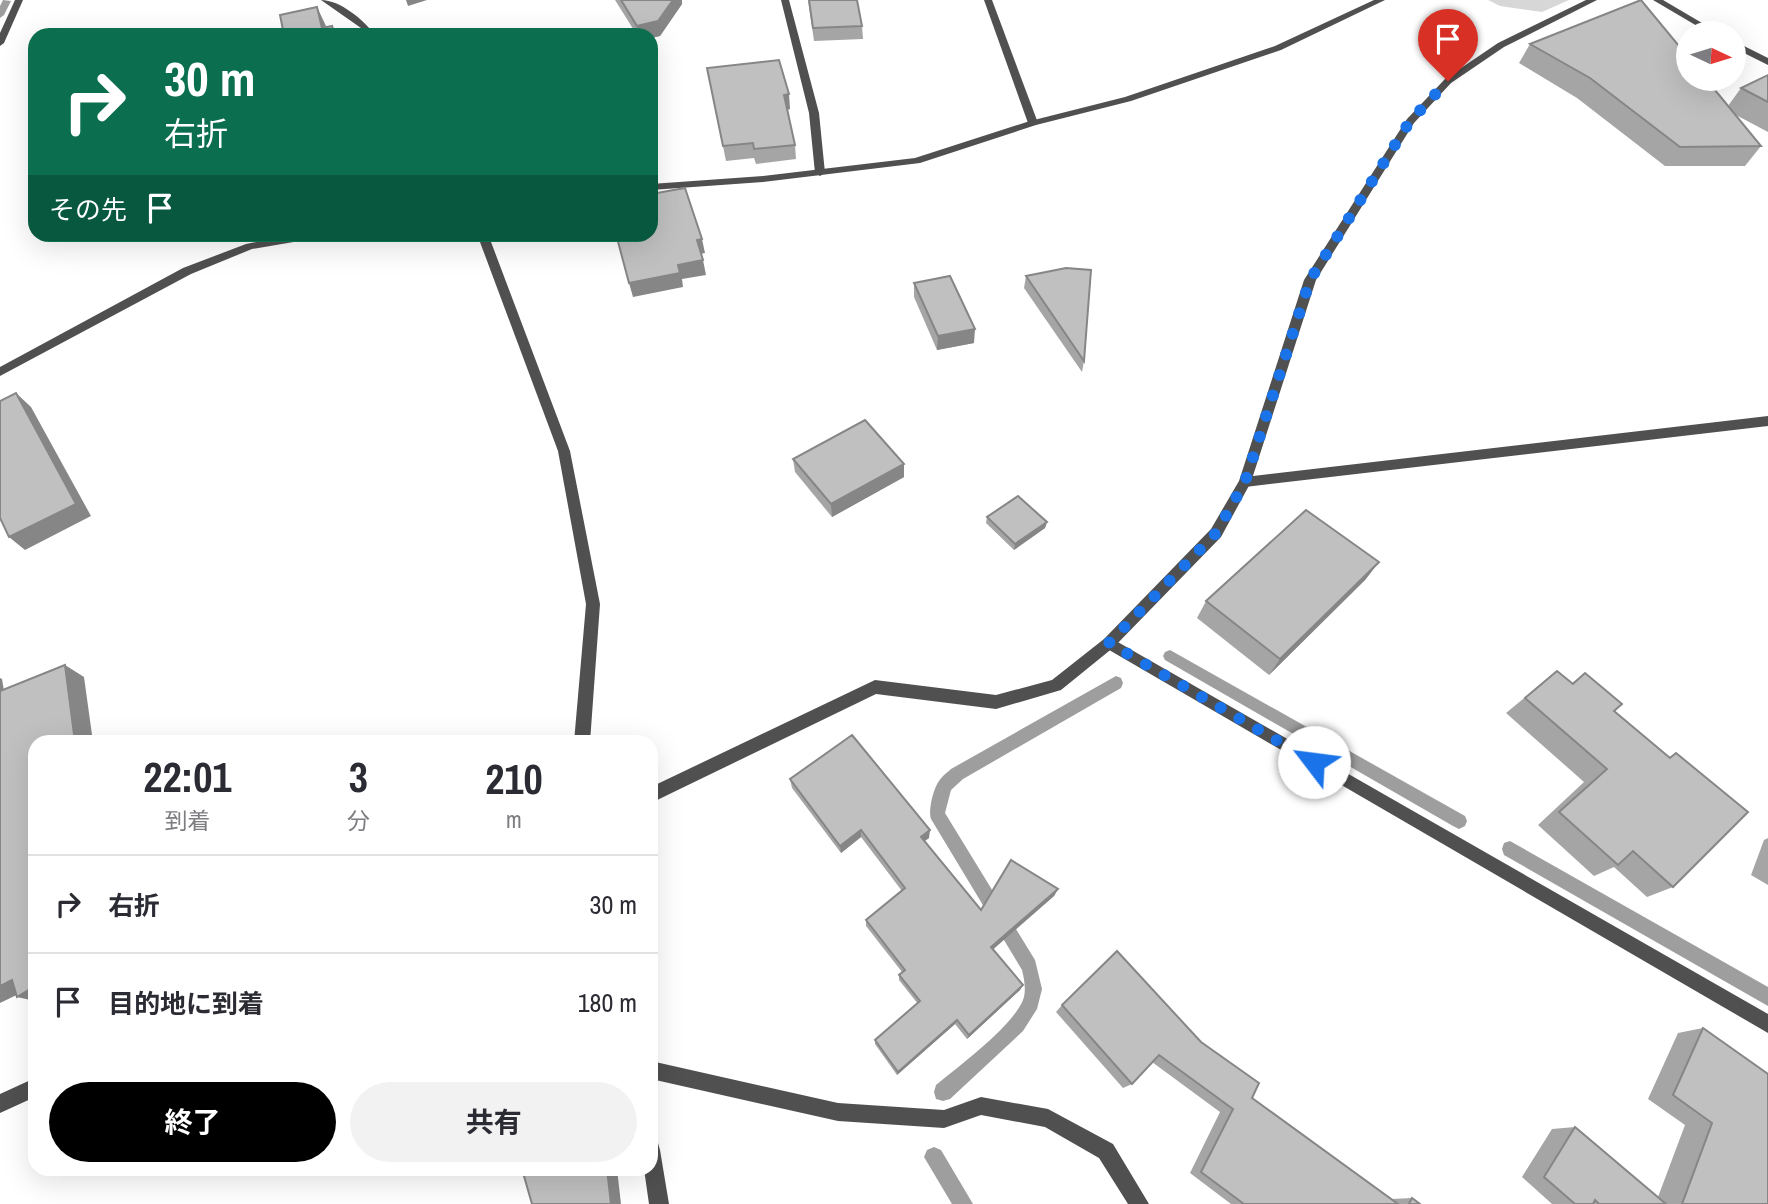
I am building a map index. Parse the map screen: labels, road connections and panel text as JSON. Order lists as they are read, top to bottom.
{
  "north": "right",
  "page": {
    "turn": ["30 m", "右折"],
    "then": "その先",
    "eta": [
      "22:01",
      "到着",
      "3",
      "分",
      "210",
      "m"
    ],
    "list": [
      {
        "name": "右折",
        "value": "30 m"
      },
      {
        "name": "目的地に到着",
        "value": "180 m"
      }
    ],
    "buttons": ["終了", "共有"]
  }
}
